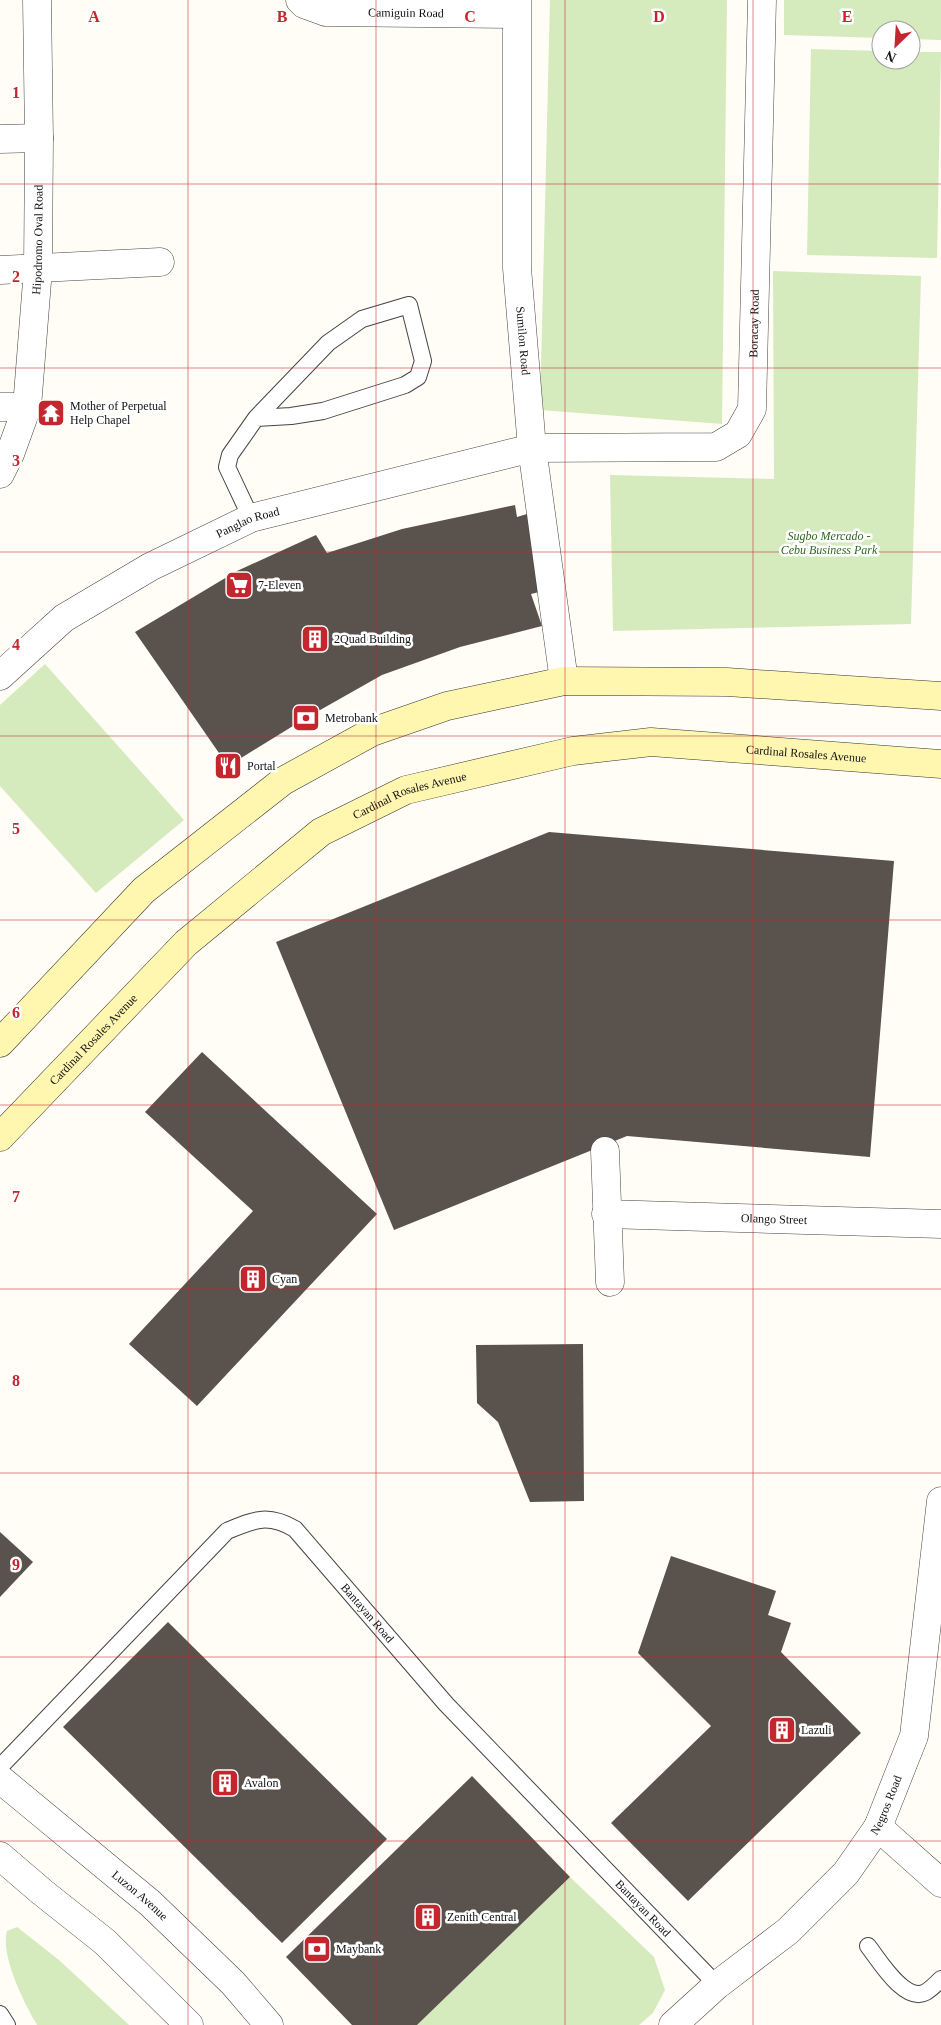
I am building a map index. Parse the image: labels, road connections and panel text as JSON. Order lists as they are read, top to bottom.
{
  "streets": {
    "main road": ["Cardinal Rosales Avenue"],
    "street": [
      "Camiguin Road",
      "Hipodromo Oval Road",
      "Boracay Road",
      "Sumilon Road",
      "Panglao Road",
      "Olango Street",
      "Negros Road",
      "Luzon Avenue"
    ],
    "lane": ["Bantayan Road"]
  },
  "crossings": [
    ["Camiguin Road", "Sumilon Road"],
    ["Boracay Road", "Sumilon Road"],
    ["Boracay Road", "Panglao Road"],
    ["Sumilon Road", "Panglao Road"],
    ["Bantayan Road", "Negros Road"]
  ],
  "parks": ["Sugbo Mercado - Cebu Business Park"],
  "places": {
    "temple": ["Mother of Perpetual Help Chapel"],
    "supermarket": ["7-Eleven"],
    "building": [
      "2Quad Building",
      "Cyan",
      "Lazuli",
      "Avalon",
      "Zenith Central"
    ],
    "bank": ["Metrobank", "Maybank"],
    "restaurant": ["Portal"]
  },
  "north": "bottom left",
  "grid": {
    "columns": [
      "A",
      "B",
      "C",
      "D",
      "E"
    ],
    "rows": [
      "1",
      "2",
      "3",
      "4",
      "5",
      "6",
      "7",
      "8",
      "9"
    ]
  }
}
